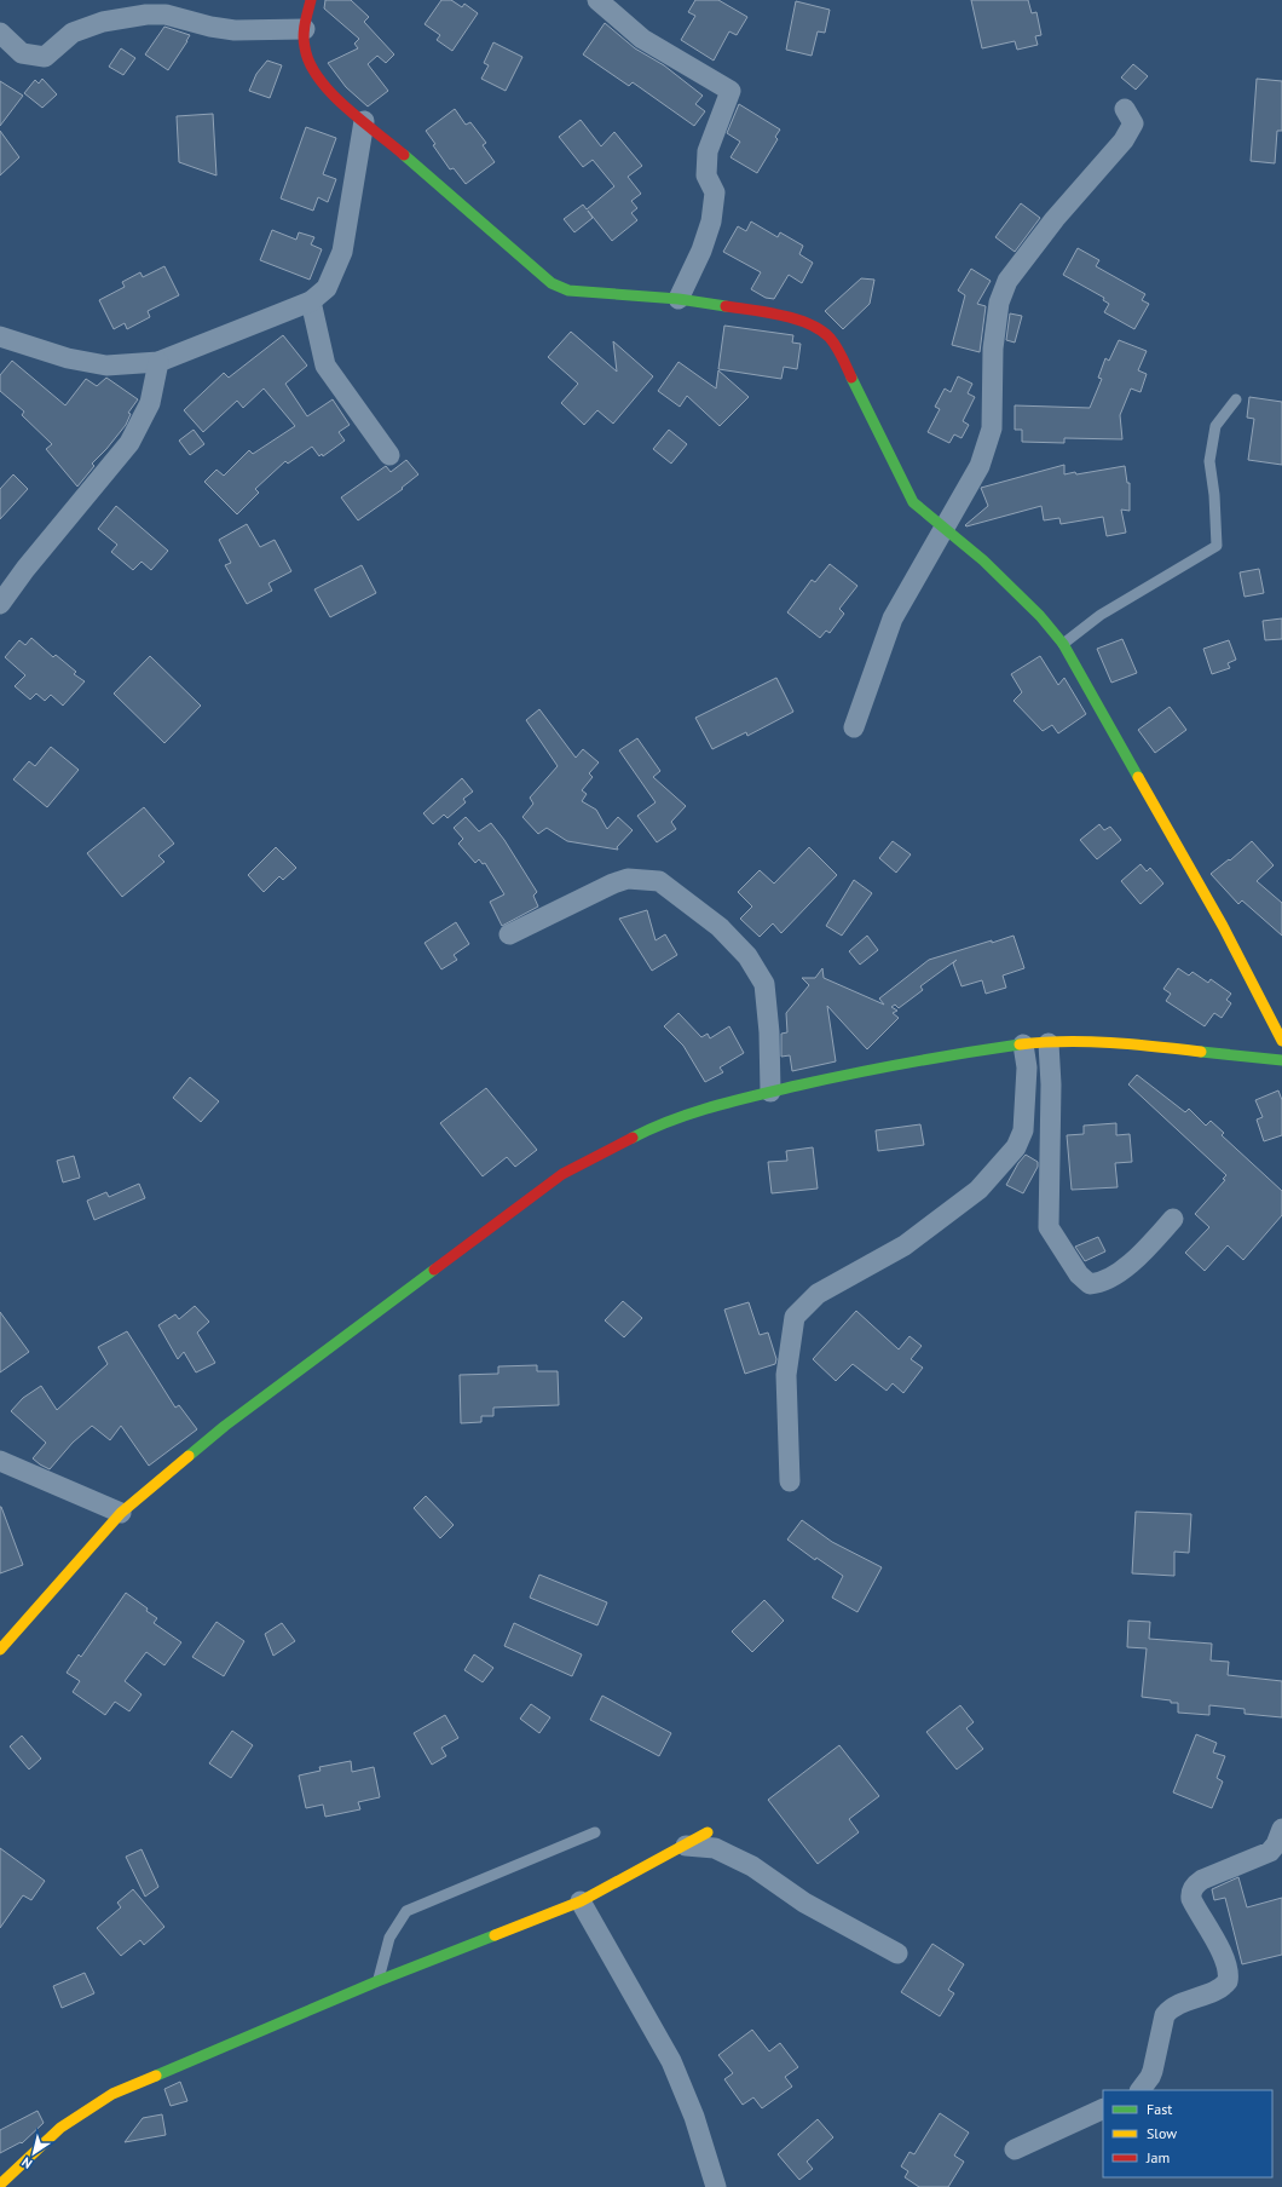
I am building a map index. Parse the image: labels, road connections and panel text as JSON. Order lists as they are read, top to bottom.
{
  "legend": ["Fast", "Slow", "Jam"],
  "north": "bottom left"
}
